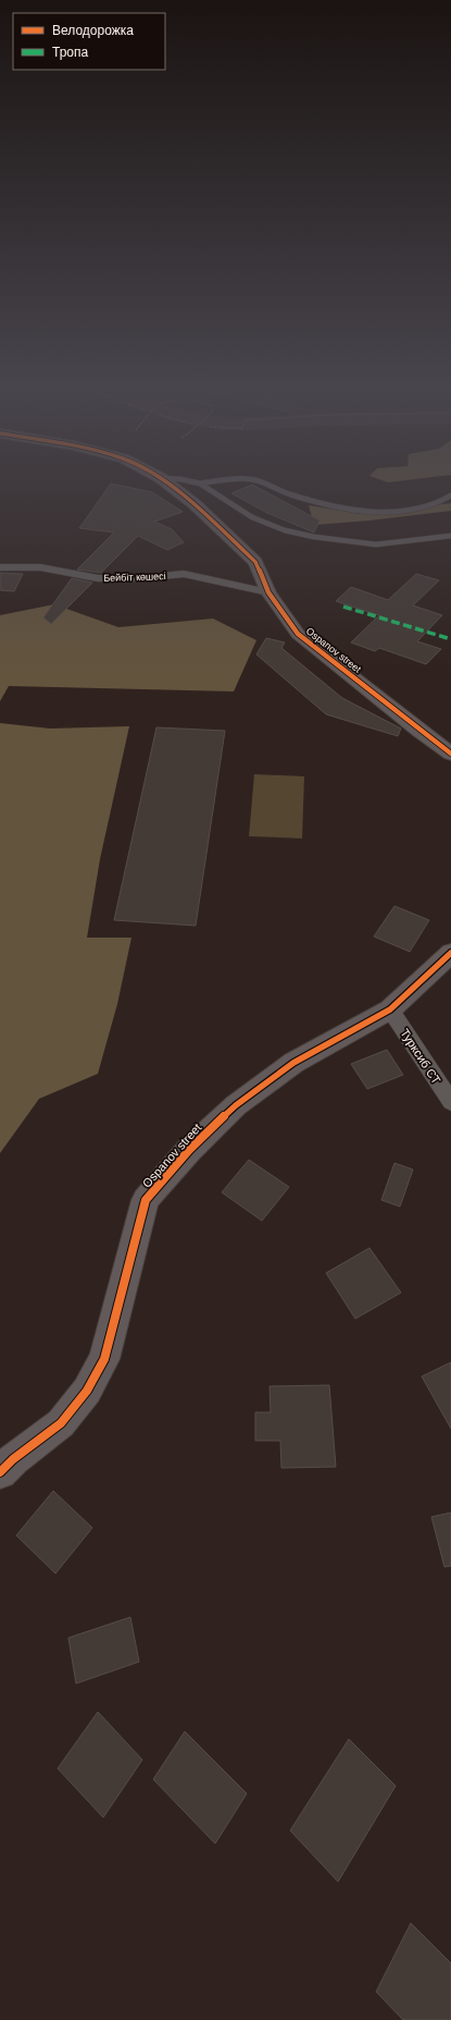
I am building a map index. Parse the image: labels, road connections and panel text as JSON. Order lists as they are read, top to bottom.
{
  "streets": {
    "street": ["Бейбіт көшесі", "Ospanov street", "Турксиб СТ"]
  },
  "crossings": [
    ["Бейбіт көшесі", "Ospanov street"],
    ["Ospanov street", "Турксиб СТ"]
  ],
  "legend": ["Велодорожка", "Тропа"]
}
